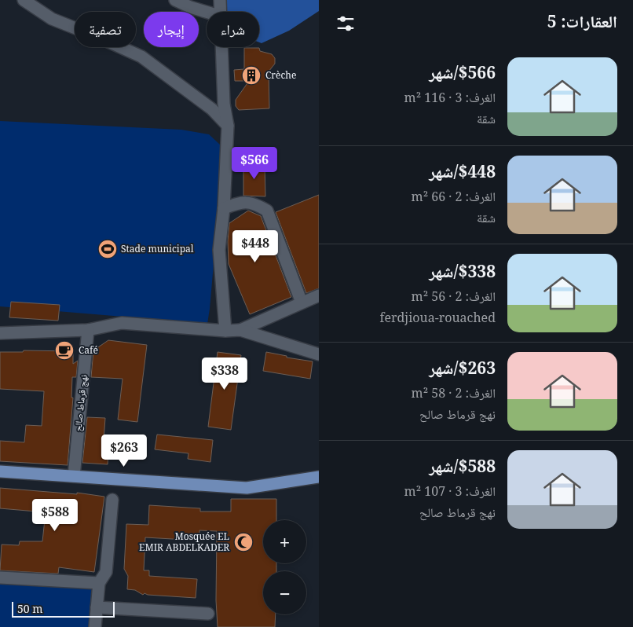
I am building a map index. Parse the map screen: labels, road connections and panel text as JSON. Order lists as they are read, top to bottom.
{
  "streets": {
    "street": ["نهج قرماط صالح"]
  },
  "places": {
    "building": ["Crèche"],
    "sports": ["Stade municipal"],
    "cafe": ["Café"],
    "mosque": ["Mosquée EL EMIR ABDELKADER"]
  },
  "scale_bar": "50 m",
  "page": {
    "heading": "العقارات: 5",
    "chip": ["شراء", "إيجار", "تصفية"],
    "list": [
      {
        "name": "$566/شهر",
        "note": "الغرف: 3 · 116 m² · شقة"
      },
      {
        "name": "$448/شهر",
        "note": "الغرف: 2 · 66 m² · شقة"
      },
      {
        "name": "$338/شهر",
        "note": "الغرف: 2 · 56 m² · ferdjioua-rouached"
      },
      {
        "name": "$263/شهر",
        "note": "الغرف: 2 · 58 m² · نهج قرماط صالح"
      },
      {
        "name": "$588/شهر",
        "note": "الغرف: 3 · 107 m² · نهج قرماط صالح"
      }
    ],
    "price": [
      "$566",
      "$448",
      "$338",
      "$263",
      "$588"
    ],
    "map_buttons": ["+", "−"],
    "scale": "50 m"
  }
}
